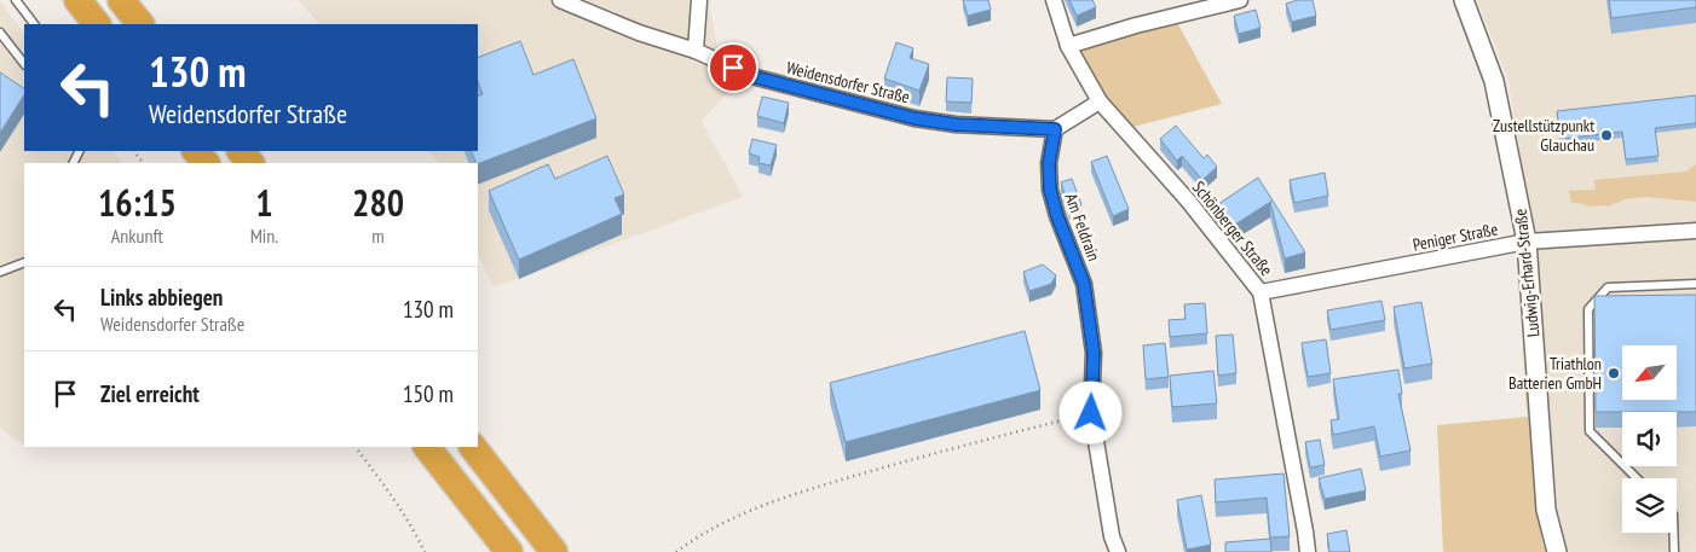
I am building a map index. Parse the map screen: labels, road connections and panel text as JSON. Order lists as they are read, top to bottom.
{
  "streets": {
    "street": [
      "Weidensdorfer Straße",
      "Am Feldrain",
      "Schönberger Straße",
      "Peniger Straße",
      "Ludwig-Erhard-Straße"
    ]
  },
  "crossings": [
    ["Weidensdorfer Straße", "Am Feldrain"],
    ["Schönberger Straße", "Peniger Straße"],
    ["Peniger Straße", "Ludwig-Erhard-Straße"]
  ],
  "places": ["Zustellstützpunkt Glauchau", "Triathlon Batterien GmbH"],
  "north": "bottom left",
  "page": {
    "turn": ["130 m", "Weidensdorfer Straße"],
    "eta": [
      "16:15",
      "Ankunft",
      "1",
      "Min.",
      "280",
      "m"
    ],
    "list": [
      {
        "name": "Links abbiegen",
        "note": "Weidensdorfer Straße",
        "value": "130 m"
      },
      {
        "name": "Ziel erreicht",
        "value": "150 m"
      }
    ]
  }
}
